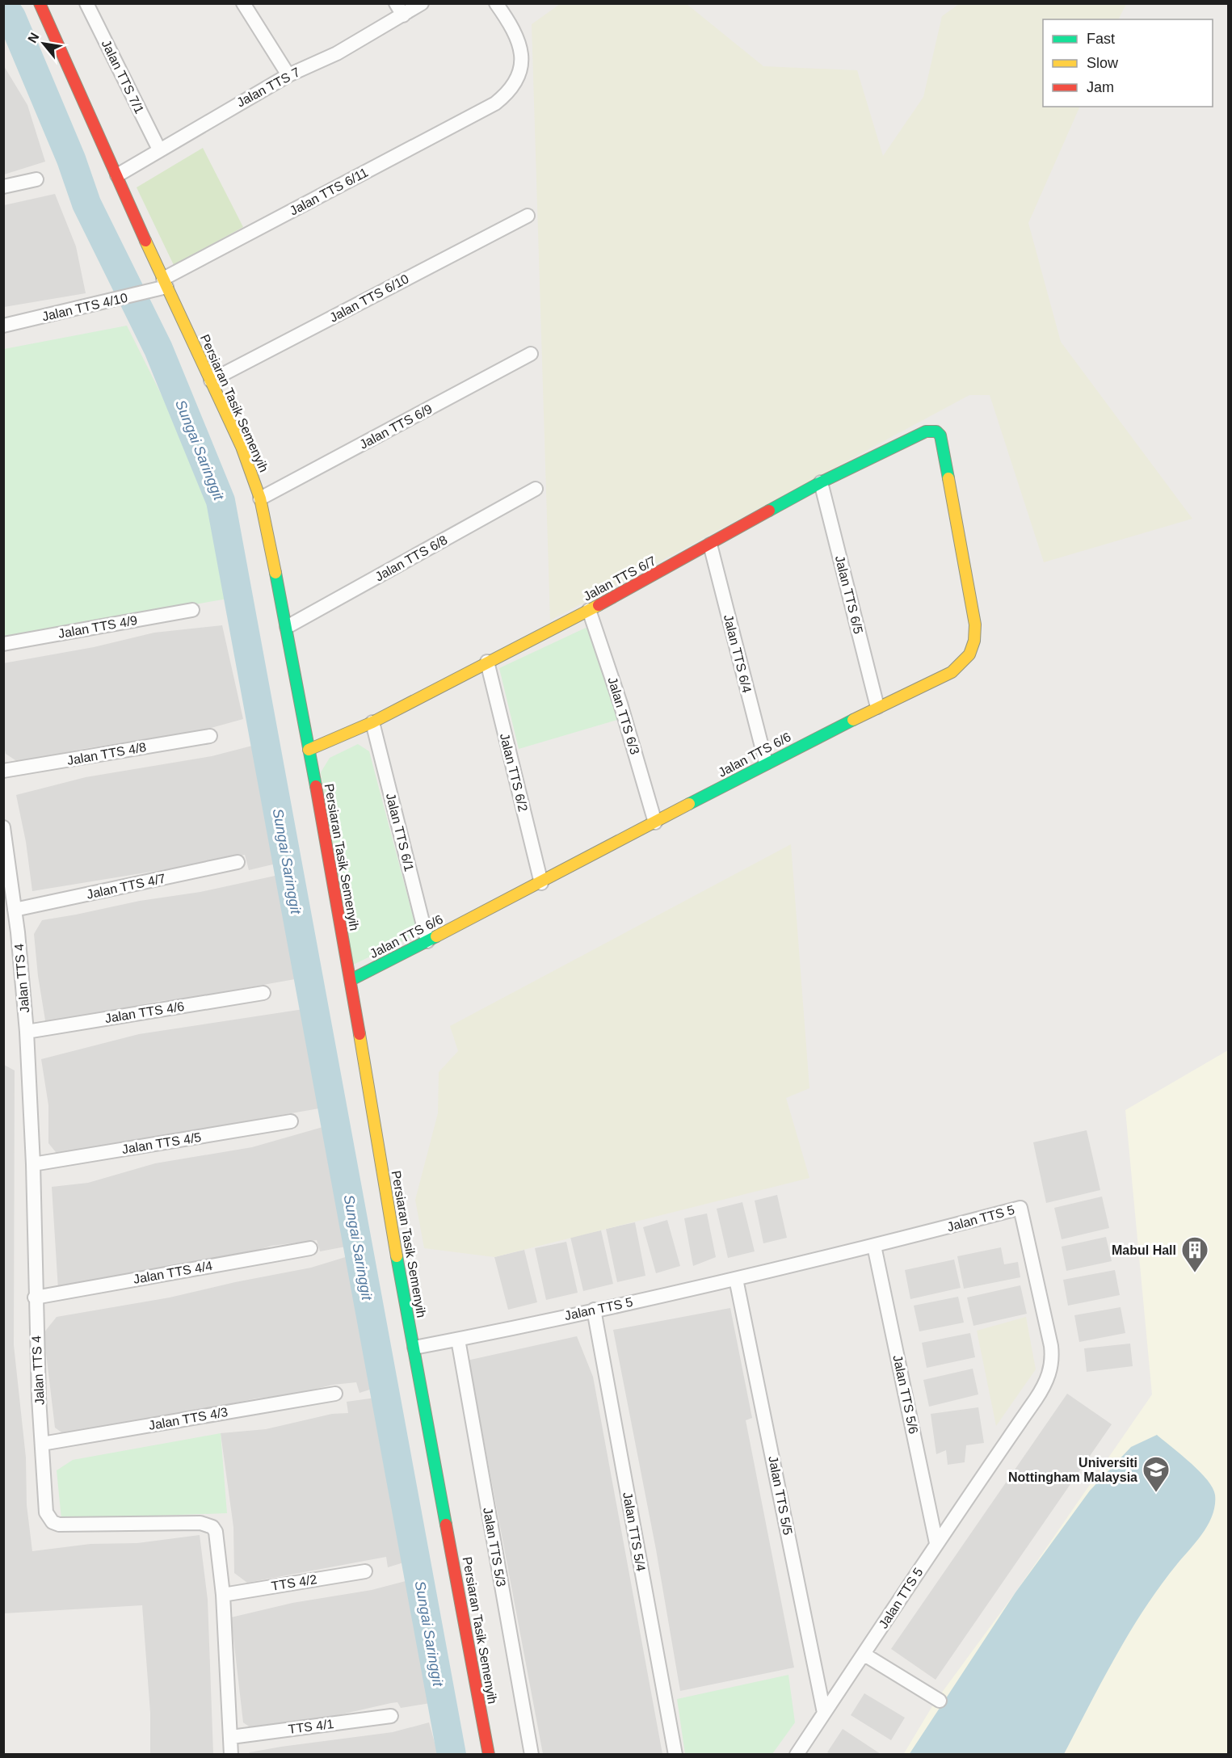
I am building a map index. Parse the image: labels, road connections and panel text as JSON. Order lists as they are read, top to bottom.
{
  "streets": {
    "street": [
      "Jalan TTS 7/1",
      "Jalan TTS 7",
      "Jalan TTS 6/11",
      "Jalan TTS 6/10",
      "Jalan TTS 4/10",
      "Persiaran Tasik Semenyih",
      "Jalan TTS 6/9",
      "Jalan TTS 6/8",
      "Jalan TTS 6/7",
      "Jalan TTS 6/5",
      "Jalan TTS 4/9",
      "Jalan TTS 6/4",
      "Jalan TTS 6/3",
      "Jalan TTS 4/8",
      "Jalan TTS 6/6",
      "Jalan TTS 6/2",
      "Jalan TTS 6/1",
      "Jalan TTS 4/7",
      "Jalan TTS 4",
      "Jalan TTS 4/6",
      "Jalan TTS 4/5",
      "Jalan TTS 5",
      "Jalan TTS 4/4",
      "Jalan TTS 5/6",
      "Jalan TTS 4/3",
      "Jalan TTS 5/5",
      "Jalan TTS 5/4",
      "Jalan TTS 5/3",
      "TTS 4/2",
      "TTS 4/1"
    ]
  },
  "crossings": [
    ["Jalan TTS 7/1", "Jalan TTS 7"],
    ["Jalan TTS 7", "Persiaran Tasik Semenyih"],
    ["Jalan TTS 6/11", "Jalan TTS 4/10"],
    ["Jalan TTS 6/11", "Persiaran Tasik Semenyih"],
    ["Jalan TTS 6/10", "Persiaran Tasik Semenyih"],
    ["Jalan TTS 4/10", "Persiaran Tasik Semenyih"],
    ["Persiaran Tasik Semenyih", "Jalan TTS 6/9"],
    ["Persiaran Tasik Semenyih", "Jalan TTS 6/8"],
    ["Persiaran Tasik Semenyih", "Jalan TTS 6/7"],
    ["Persiaran Tasik Semenyih", "Jalan TTS 6/6"],
    ["Persiaran Tasik Semenyih", "Jalan TTS 5"],
    ["Jalan TTS 6/7", "Jalan TTS 6/5"],
    ["Jalan TTS 6/7", "Jalan TTS 6/4"],
    ["Jalan TTS 6/7", "Jalan TTS 6/3"],
    ["Jalan TTS 6/7", "Jalan TTS 6/6"],
    ["Jalan TTS 6/7", "Jalan TTS 6/2"],
    ["Jalan TTS 6/7", "Jalan TTS 6/1"],
    ["Jalan TTS 6/5", "Jalan TTS 6/6"],
    ["Jalan TTS 6/4", "Jalan TTS 6/6"],
    ["Jalan TTS 6/3", "Jalan TTS 6/6"],
    ["Jalan TTS 6/6", "Jalan TTS 6/2"],
    ["Jalan TTS 6/6", "Jalan TTS 6/1"],
    ["Jalan TTS 4/7", "Jalan TTS 4"],
    ["Jalan TTS 4", "Jalan TTS 4/6"],
    ["Jalan TTS 4", "Jalan TTS 4/5"],
    ["Jalan TTS 4", "Jalan TTS 4/4"],
    ["Jalan TTS 4", "Jalan TTS 4/3"],
    ["Jalan TTS 4", "TTS 4/2"],
    ["Jalan TTS 4", "TTS 4/1"],
    ["Jalan TTS 5", "Jalan TTS 5/6"],
    ["Jalan TTS 5", "Jalan TTS 5/5"],
    ["Jalan TTS 5", "Jalan TTS 5/4"],
    ["Jalan TTS 5", "Jalan TTS 5/3"]
  ],
  "water": ["Sungai Saringgit"],
  "places": {
    "building": ["Mabul Hall"],
    "school or university": ["Universiti Nottingham Malaysia"]
  },
  "legend": ["Fast", "Slow", "Jam"],
  "north": "top left"
}
